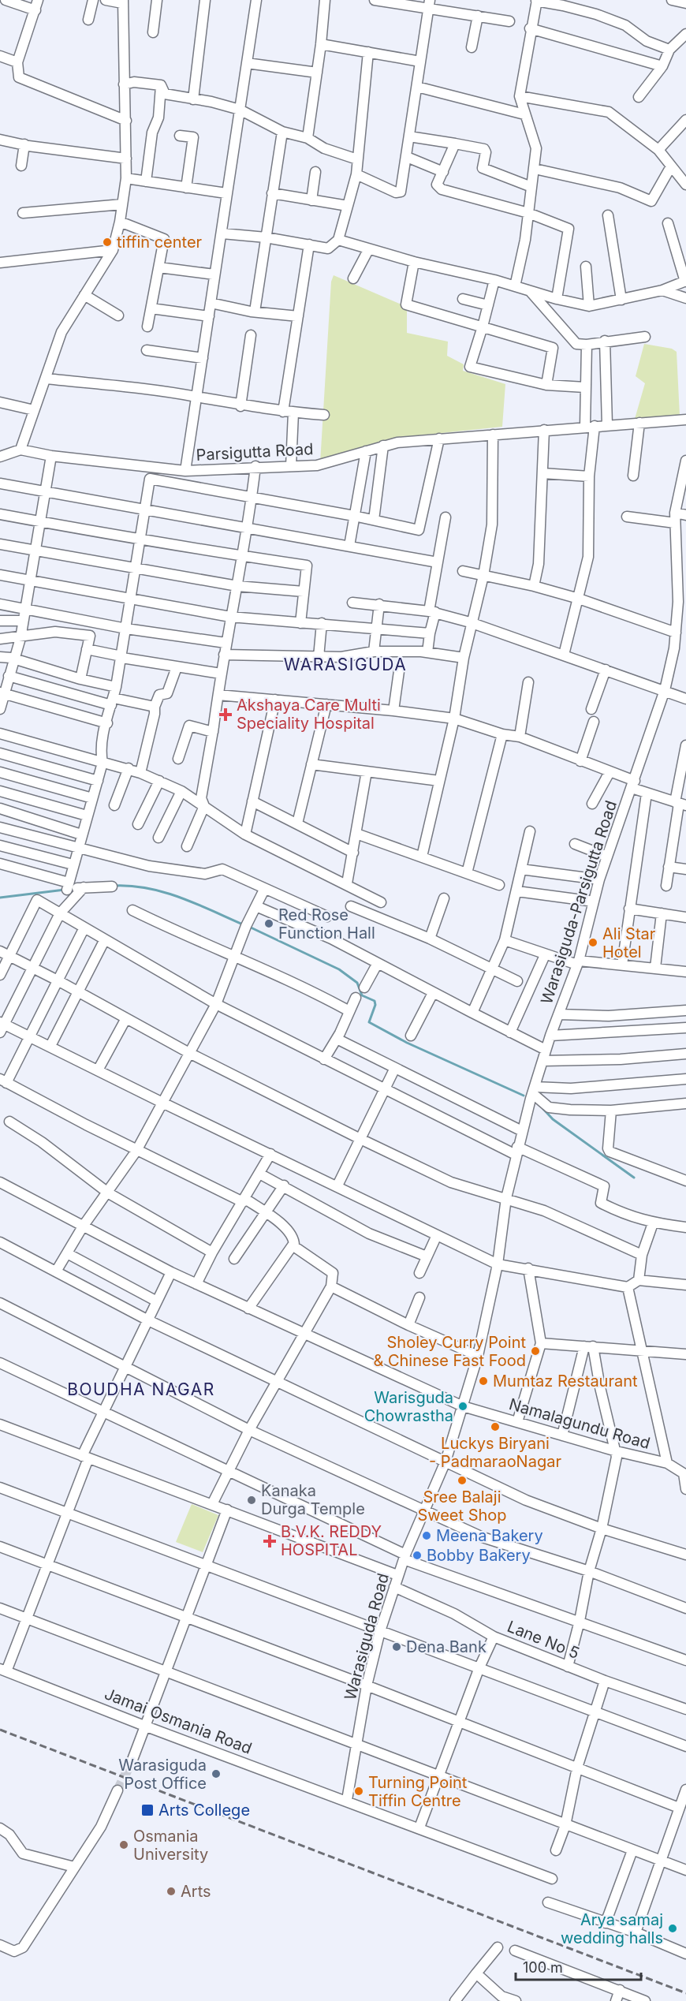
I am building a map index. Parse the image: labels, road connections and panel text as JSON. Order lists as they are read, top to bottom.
{
  "streets": {
    "street": [
      "Parsigutta Road",
      "Warasiguda-Parsigutta Road",
      "Namalagundu Road",
      "Warasiguda Road",
      "Lane No 5",
      "Jamai Osmania Road"
    ]
  },
  "crossings": [
    ["Warasiguda-Parsigutta Road", "Namalagundu Road"],
    ["Warasiguda-Parsigutta Road", "Warasiguda Road"],
    ["Namalagundu Road", "Warasiguda Road"],
    ["Warasiguda Road", "Lane No 5"],
    ["Warasiguda Road", "Jamai Osmania Road"]
  ],
  "districts": ["WARASIGUDA", "BOUDHA NAGAR"],
  "places": {
    "other": [
      "tiffin center",
      "Red Rose Function Hall",
      "Ali Star Hotel",
      "Sholey Curry Point & Chinese Fast Food",
      "Mumtaz Restaurant",
      "Warisguda Chowrastha",
      "Luckys Biryani - PadmaraoNagar",
      "Sree Balaji Sweet Shop",
      "Kanaka Durga Temple",
      "Meena Bakery",
      "Bobby Bakery",
      "Dena Bank",
      "Warasiguda Post Office",
      "Turning Point Tiffin Centre",
      "Osmania University",
      "Arts",
      "Arya samaj wedding halls"
    ],
    "health": ["Akshaya Care Multi Speciality Hospital", "B.V.K. REDDY HOSPITAL"],
    "transit": ["Arts College"]
  },
  "scale_bar": "100 m"
}
